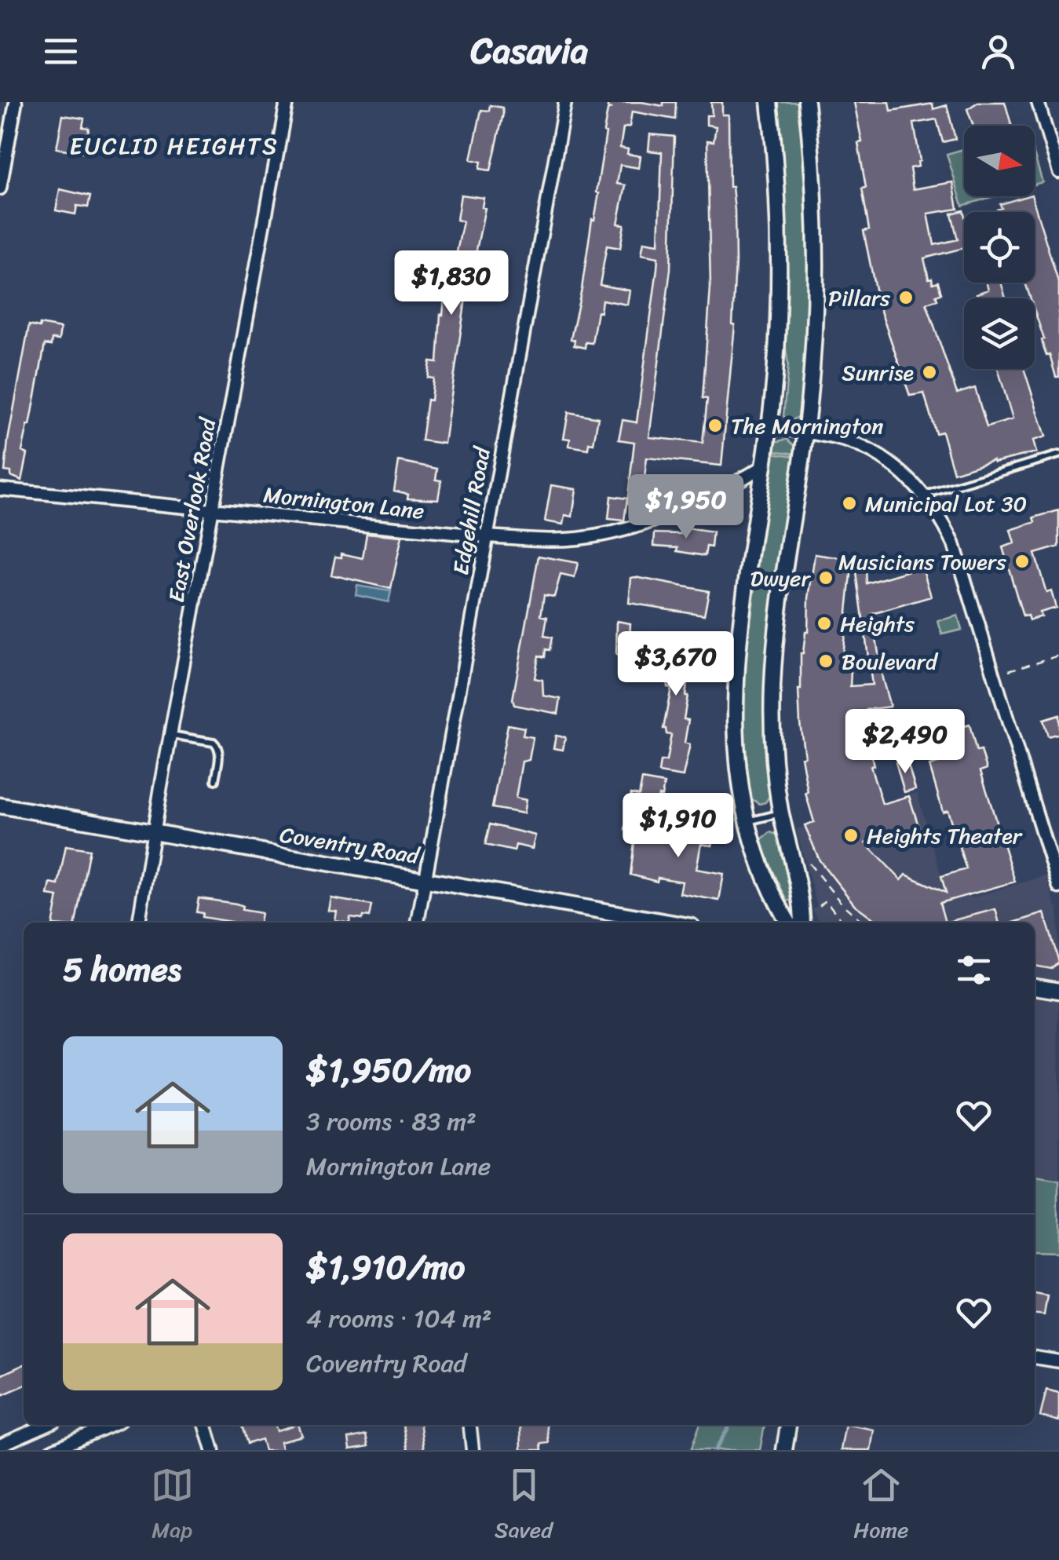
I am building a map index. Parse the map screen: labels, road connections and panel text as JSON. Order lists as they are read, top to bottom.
{
  "streets": {
    "main road": ["Coventry Road"],
    "street": ["Mornington Lane", "East Overlook Road", "Edgehill Road"]
  },
  "crossings": [
    ["Mornington Lane", "East Overlook Road"],
    ["Mornington Lane", "Edgehill Road"],
    ["East Overlook Road", "Coventry Road"],
    ["Edgehill Road", "Coventry Road"]
  ],
  "districts": ["EUCLID HEIGHTS"],
  "places": [
    "Pillars",
    "Sunrise",
    "The Mornington",
    "Municipal Lot 30",
    "Musicians Towers",
    "Dwyer",
    "Heights",
    "Boulevard",
    "Heights Theater"
  ],
  "north": "right",
  "page": {
    "header": "Casavia",
    "price": [
      "$1,830",
      "$1,950",
      "$3,670",
      "$2,490",
      "$1,910"
    ],
    "heading": "5 homes",
    "list": [
      {
        "name": "$1,950/mo",
        "note": "3 rooms · 83 m² · Mornington Lane"
      },
      {
        "name": "$1,910/mo",
        "note": "4 rooms · 104 m² · Coventry Road"
      }
    ],
    "tabs": ["Map", "Saved", "Home"]
  }
}
